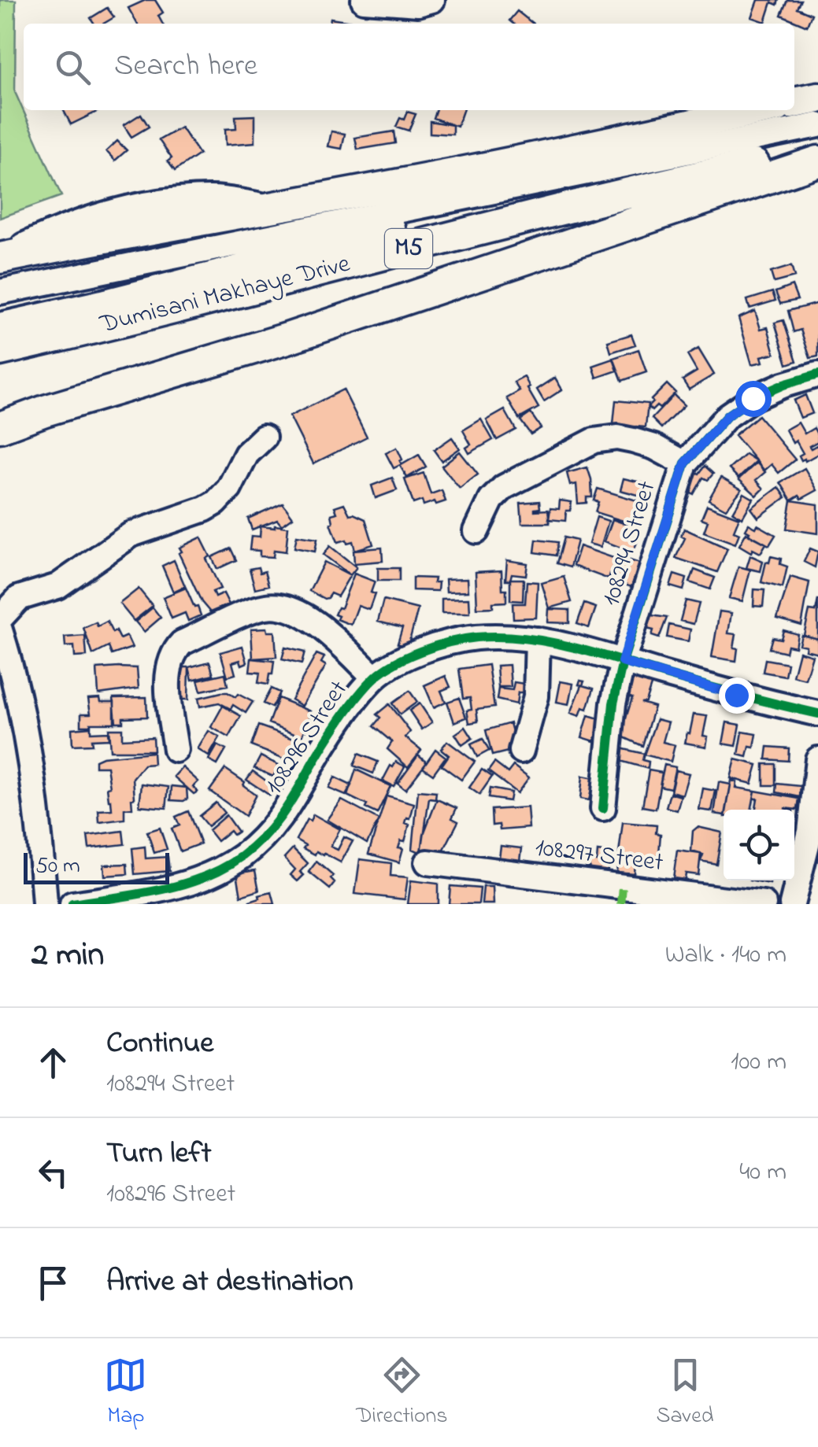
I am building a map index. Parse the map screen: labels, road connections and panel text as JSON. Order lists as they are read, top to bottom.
{
  "streets": {
    "main road": ["M5", "Dumisani Makhaye Drive"],
    "street": ["108294 Street", "108296 Street", "108297 Street"]
  },
  "crossings": [
    ["108294 Street", "108296 Street"]
  ],
  "scale_bar": "50 m",
  "page": {
    "search": "Search here",
    "scale": "50 m",
    "heading": ["2 min", "Walk · 140 m"],
    "list": [
      ["Continue", "108294 Street", "100 m"],
      ["Turn left", "108296 Street", "40 m"],
      "Arrive at destination"
    ],
    "nav": ["Map", "Directions", "Saved"]
  }
}
